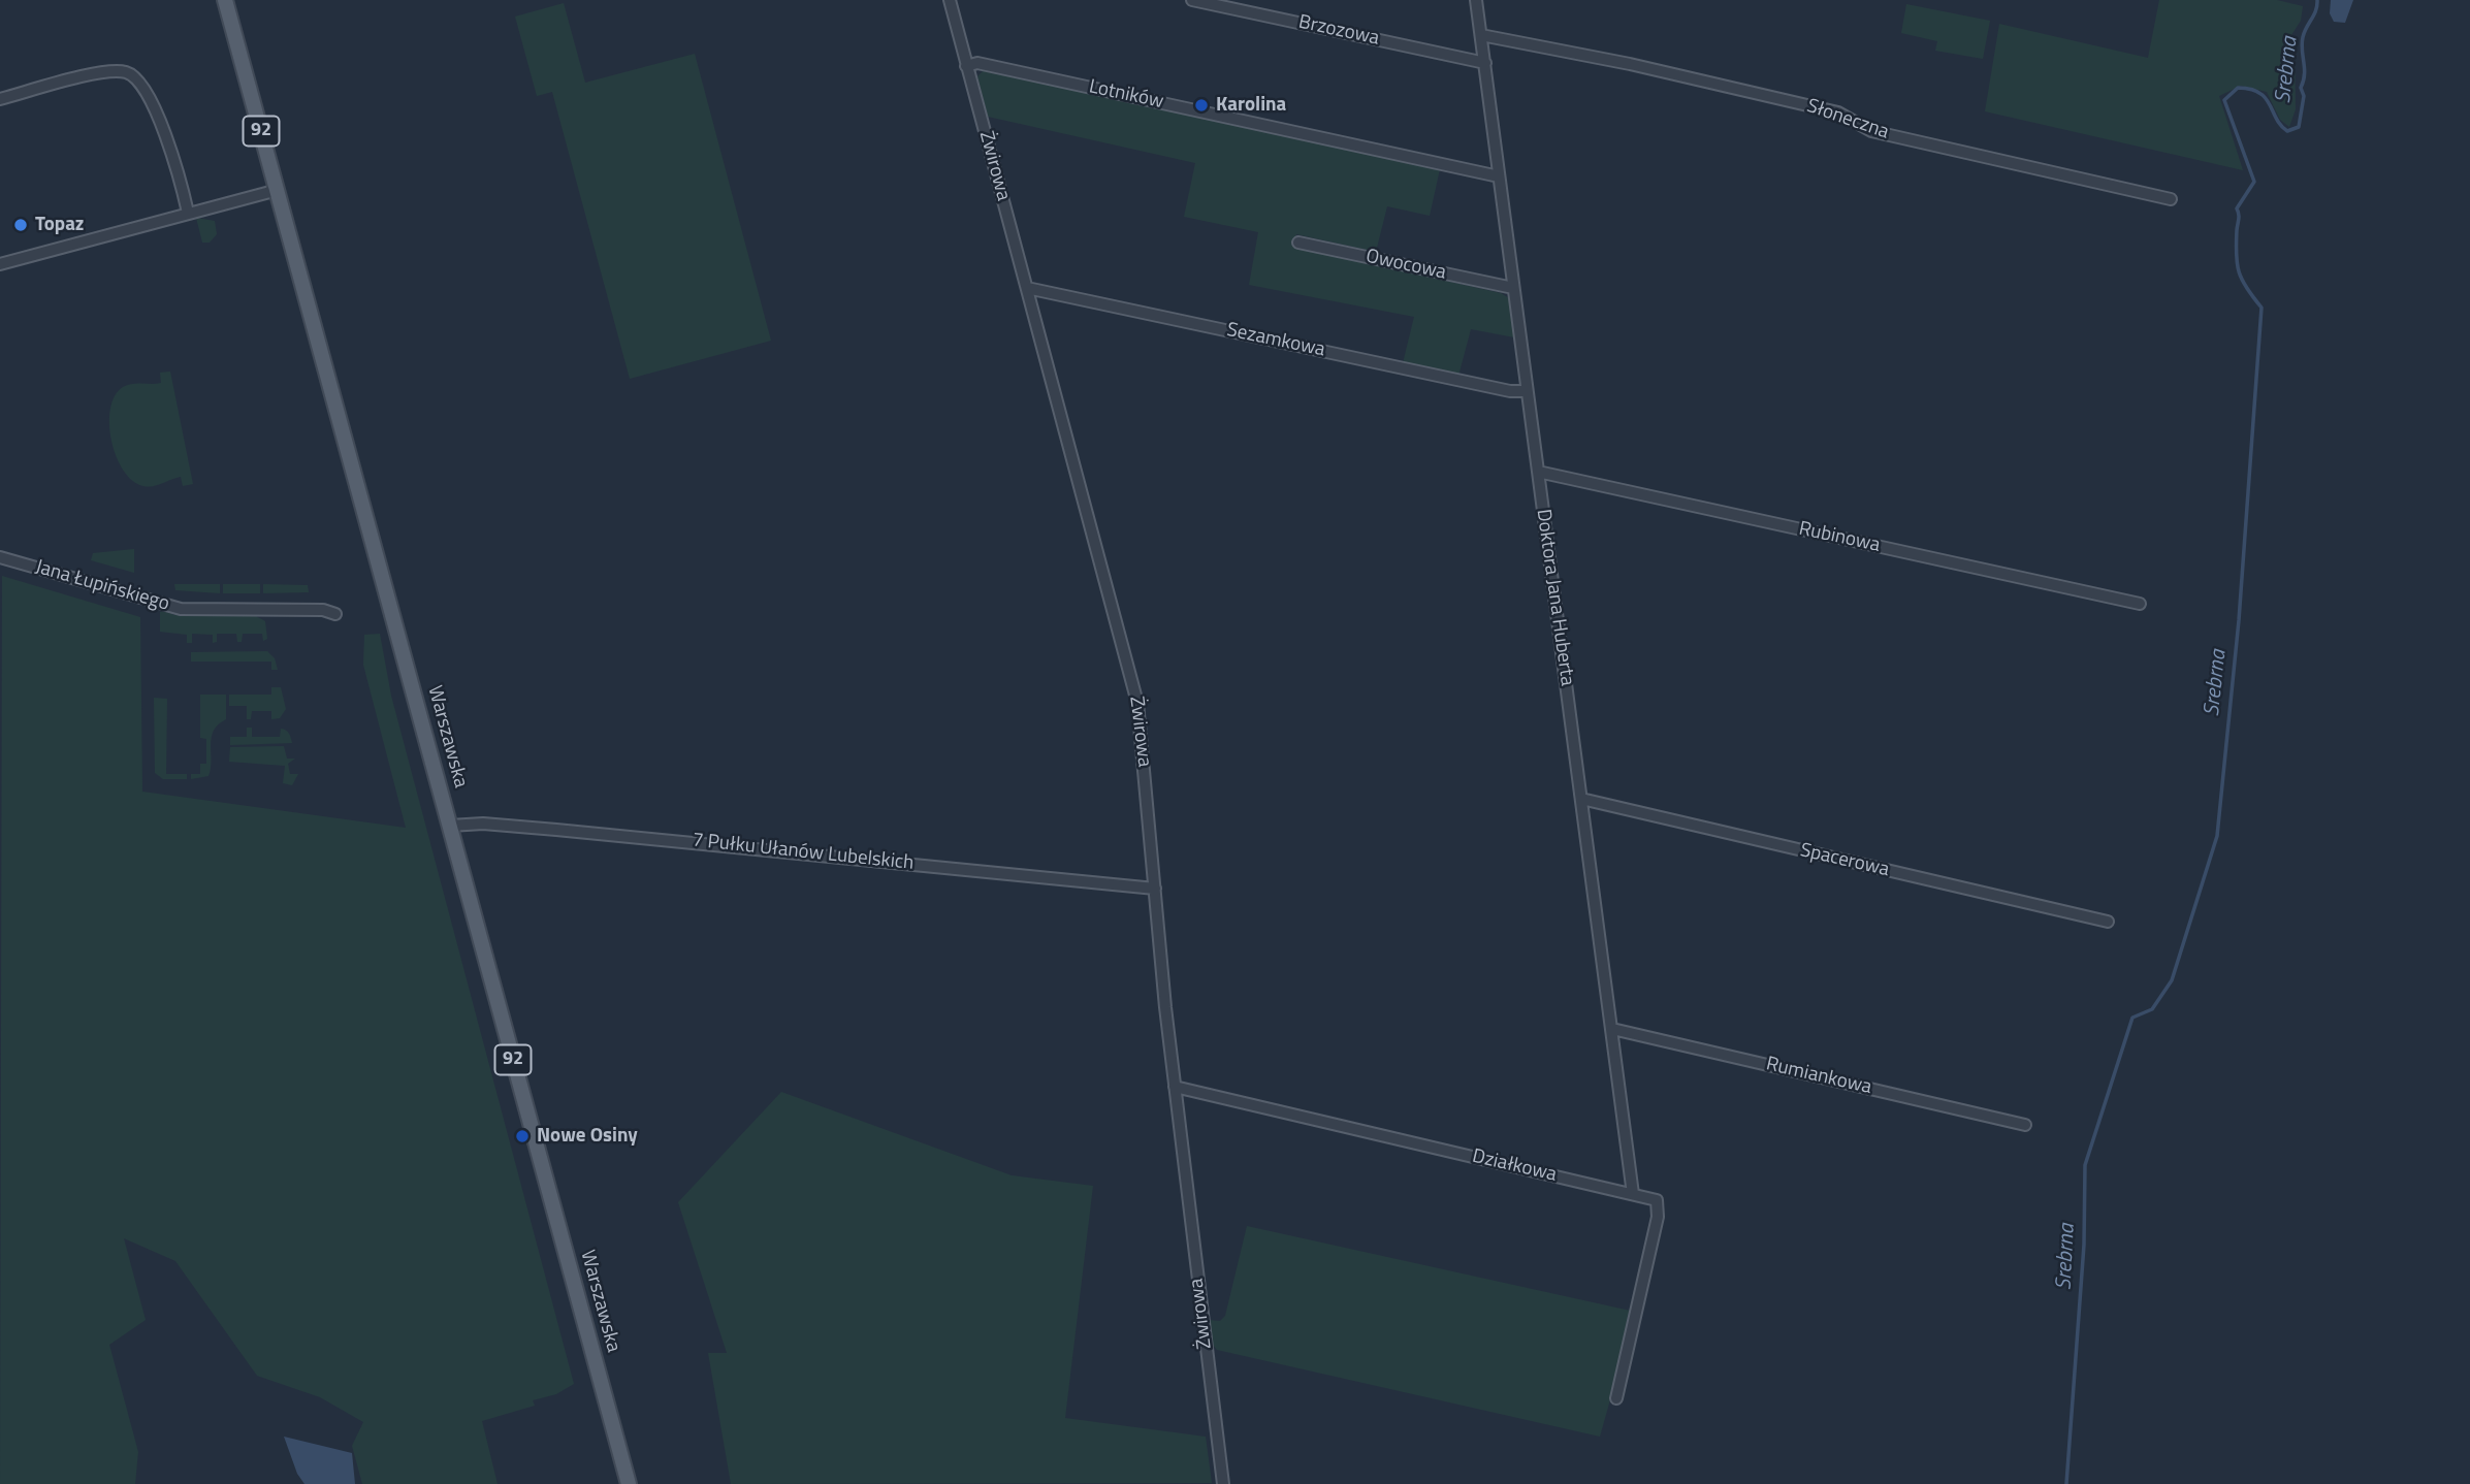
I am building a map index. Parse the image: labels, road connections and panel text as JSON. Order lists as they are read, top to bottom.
{
  "streets": {
    "main road": ["92", "Warszawska"],
    "street": [
      "Brzozowa",
      "Lotników",
      "Słoneczna",
      "Żwirowa",
      "Owocowa",
      "Sezamkowa",
      "Rubinowa",
      "Jana Łupińskiego",
      "Doktora Jana Huberta",
      "7 Pułku Ułanów Lubelskich",
      "Spacerowa",
      "Rumiankowa",
      "Działkowa"
    ]
  },
  "crossings": [
    ["Brzozowa", "Doktora Jana Huberta"],
    ["Lotników", "Żwirowa"],
    ["Lotników", "Doktora Jana Huberta"],
    ["Słoneczna", "Doktora Jana Huberta"],
    ["Żwirowa", "Sezamkowa"],
    ["Żwirowa", "7 Pułku Ułanów Lubelskich"],
    ["Żwirowa", "Działkowa"],
    ["Owocowa", "Doktora Jana Huberta"],
    ["Sezamkowa", "Doktora Jana Huberta"],
    ["Rubinowa", "Doktora Jana Huberta"],
    ["Doktora Jana Huberta", "Spacerowa"],
    ["Doktora Jana Huberta", "Rumiankowa"],
    ["Doktora Jana Huberta", "Działkowa"],
    ["Warszawska", "7 Pułku Ułanów Lubelskich"]
  ],
  "water": ["Srebrna"],
  "places": ["Karolina", "Topaz", "Nowe Osiny"]
}
